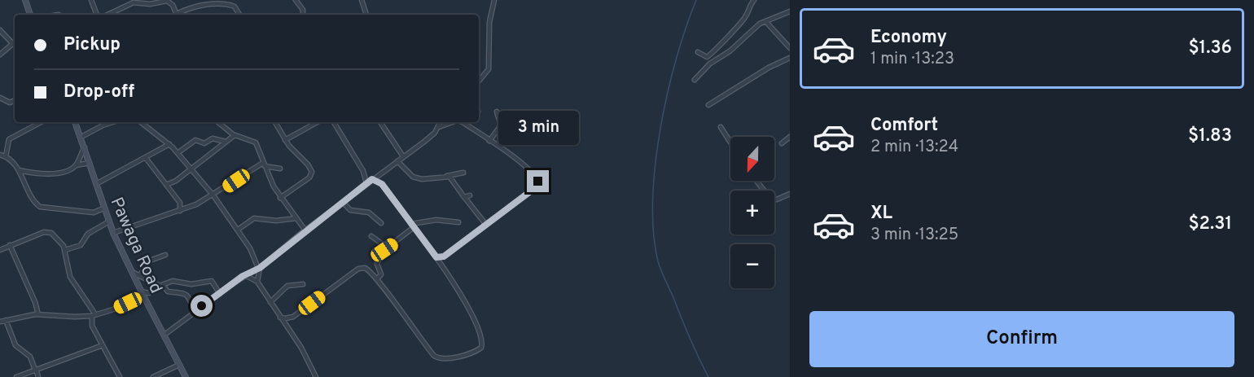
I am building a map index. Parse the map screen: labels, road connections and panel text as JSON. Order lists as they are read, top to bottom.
{
  "streets": {
    "main road": ["Pawaga Road"]
  },
  "north": "bottom",
  "page": {
    "list": [
      {
        "name": "Economy",
        "note": "1 min · 13:23",
        "value": "$1.36"
      },
      {
        "name": "Comfort",
        "note": "2 min · 13:24",
        "value": "$1.83"
      },
      {
        "name": "XL",
        "note": "3 min · 13:25",
        "value": "$2.31"
      }
    ],
    "banner": ["Pickup", "Drop-off"],
    "bubble": "3 min",
    "map_buttons": ["+", "−"],
    "buttons": "Confirm"
  }
}
